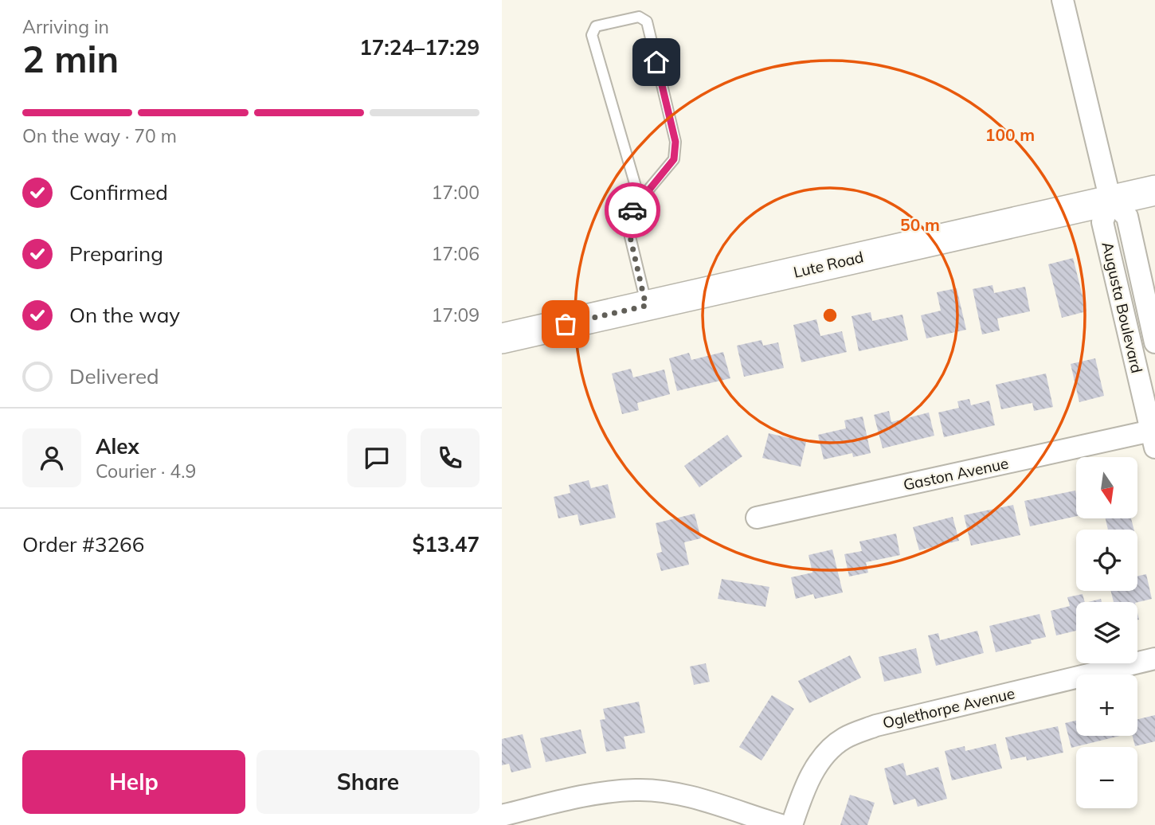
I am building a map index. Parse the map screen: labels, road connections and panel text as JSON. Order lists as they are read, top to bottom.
{
  "streets": {
    "street": [
      "Lute Road",
      "Augusta Boulevard",
      "Gaston Avenue",
      "Oglethorpe Avenue"
    ]
  },
  "crossings": [
    ["Lute Road", "Augusta Boulevard"],
    ["Augusta Boulevard", "Gaston Avenue"]
  ],
  "north": "bottom",
  "page": {
    "heading": ["2 min", "Arriving in", "17:24–17:29"],
    "panel": [
      "Alex",
      "Courier · 4.9",
      "Order #3266",
      "$13.47"
    ],
    "bar": "On the way · 70 m",
    "list": [
      ["Confirmed", "17:00"],
      ["Preparing", "17:06"],
      ["On the way", "17:09"],
      "Delivered"
    ],
    "map_buttons": ["+", "−"],
    "buttons": ["Help", "Share"]
  },
  "rings": ["100 m", "50 m"]
}
